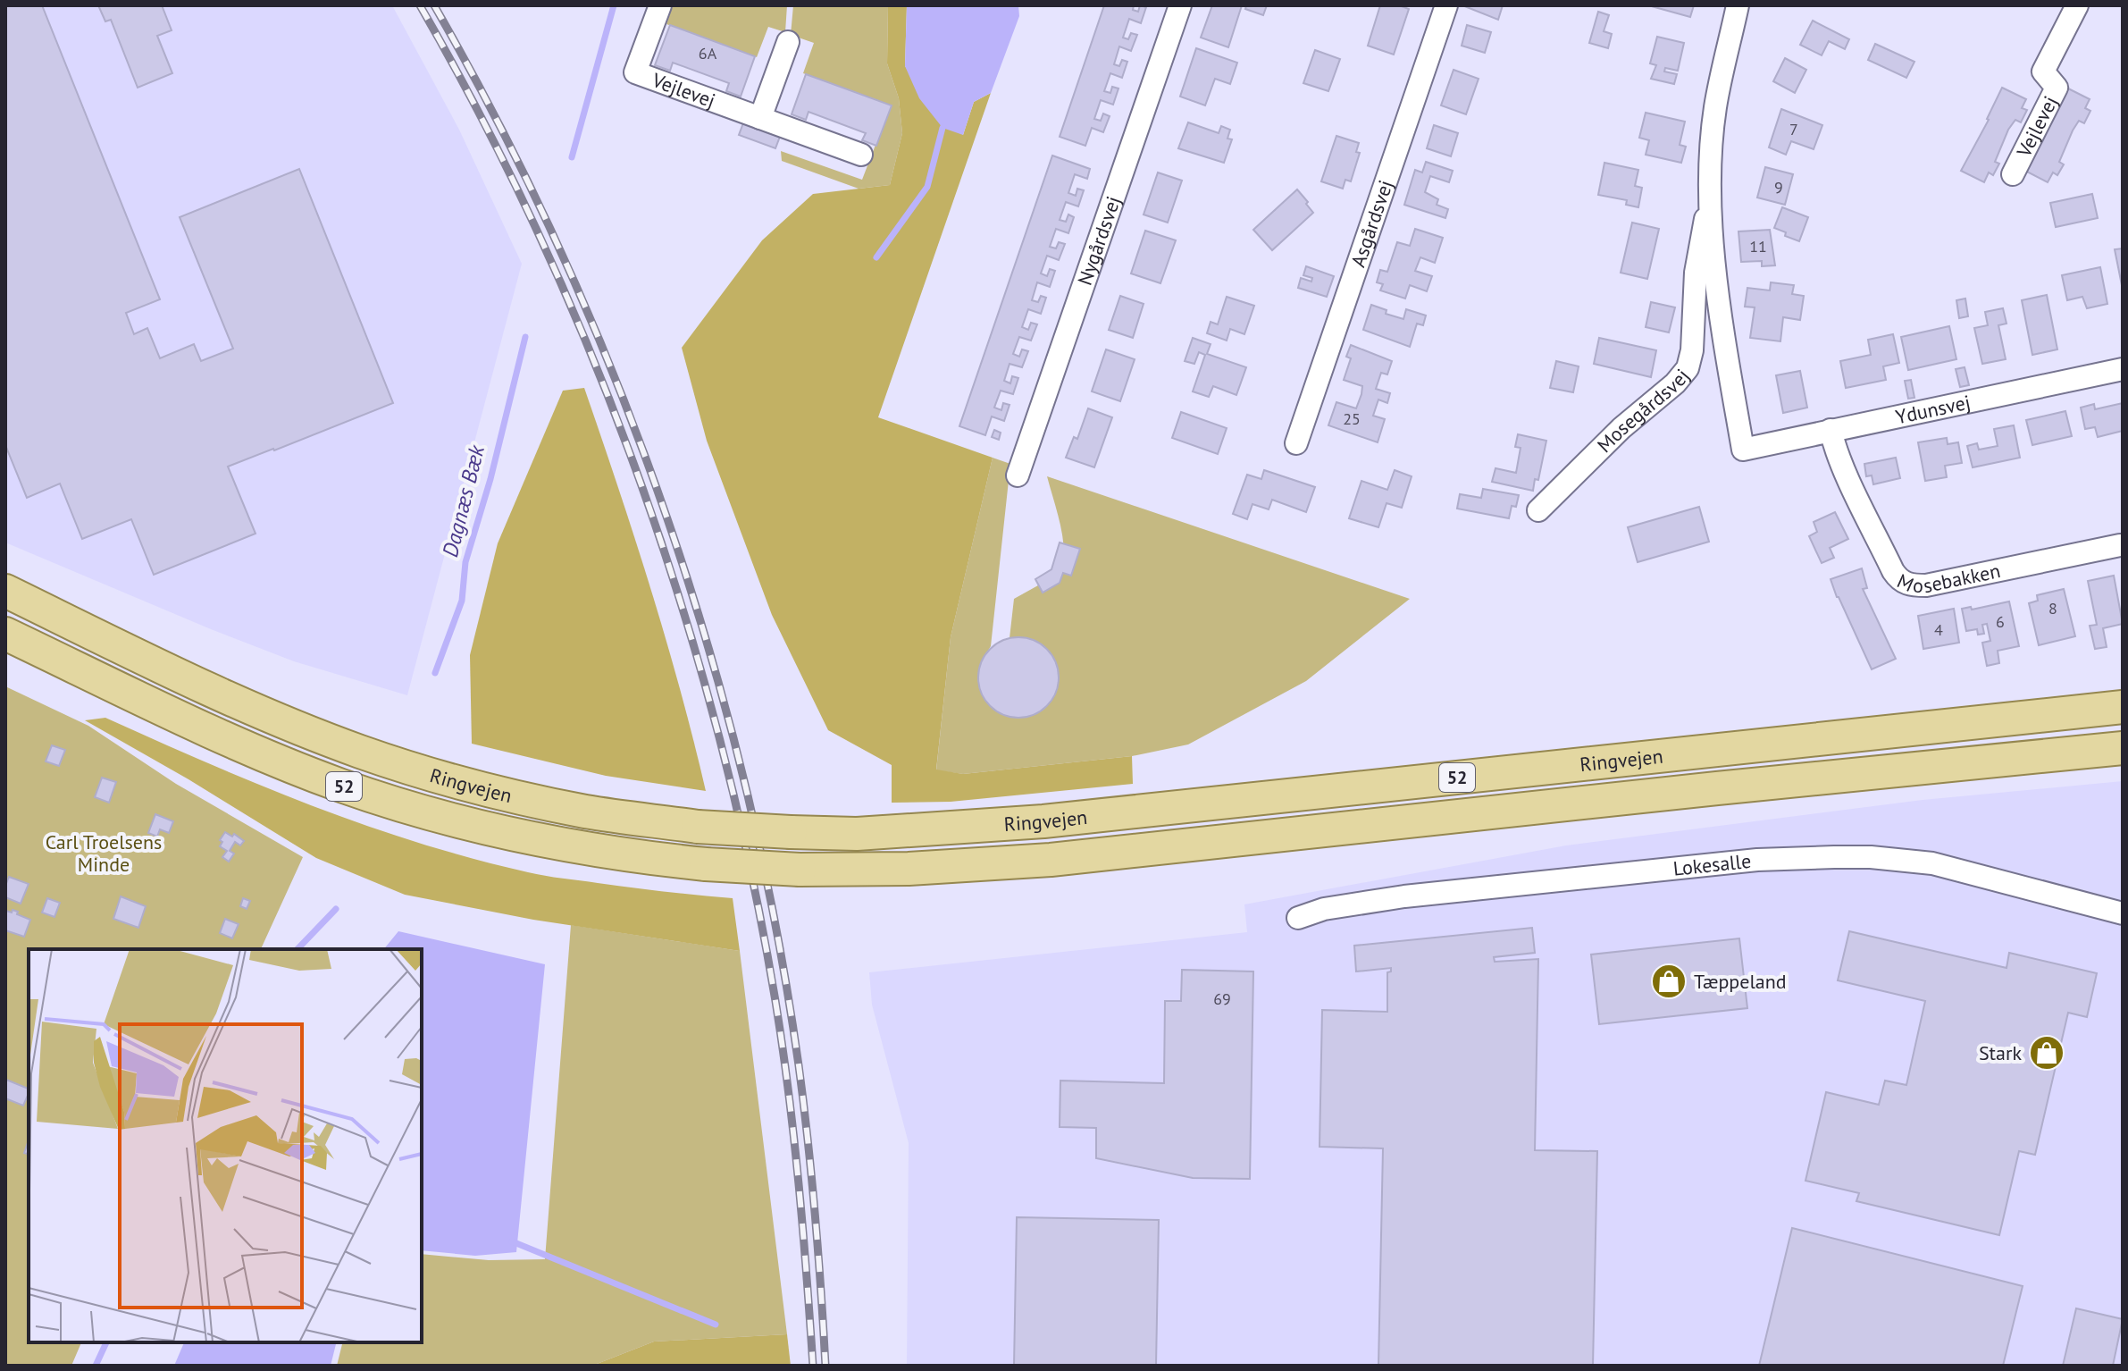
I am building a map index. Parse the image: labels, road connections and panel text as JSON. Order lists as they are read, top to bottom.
{
  "streets": {
    "main road": ["Ringvejen", "52"],
    "street": [
      "Vejlevej",
      "Asgårdsvej",
      "Nygårdsvej",
      "Mosegårdsvej",
      "Ydunsvej",
      "Mosebakken",
      "Lokesalle"
    ]
  },
  "crossings": [
    ["Mosegårdsvej", "Ydunsvej"],
    ["Ydunsvej", "Mosebakken"]
  ],
  "water": ["Dagnæs Bæk"],
  "parks": ["Carl Troelsens Minde"],
  "places": {
    "shop": ["Tæppeland", "Stark"]
  },
  "house_numbers": [
    "6A",
    "7",
    "9",
    "11",
    "25",
    "8",
    "6",
    "4",
    "69"
  ]
}
